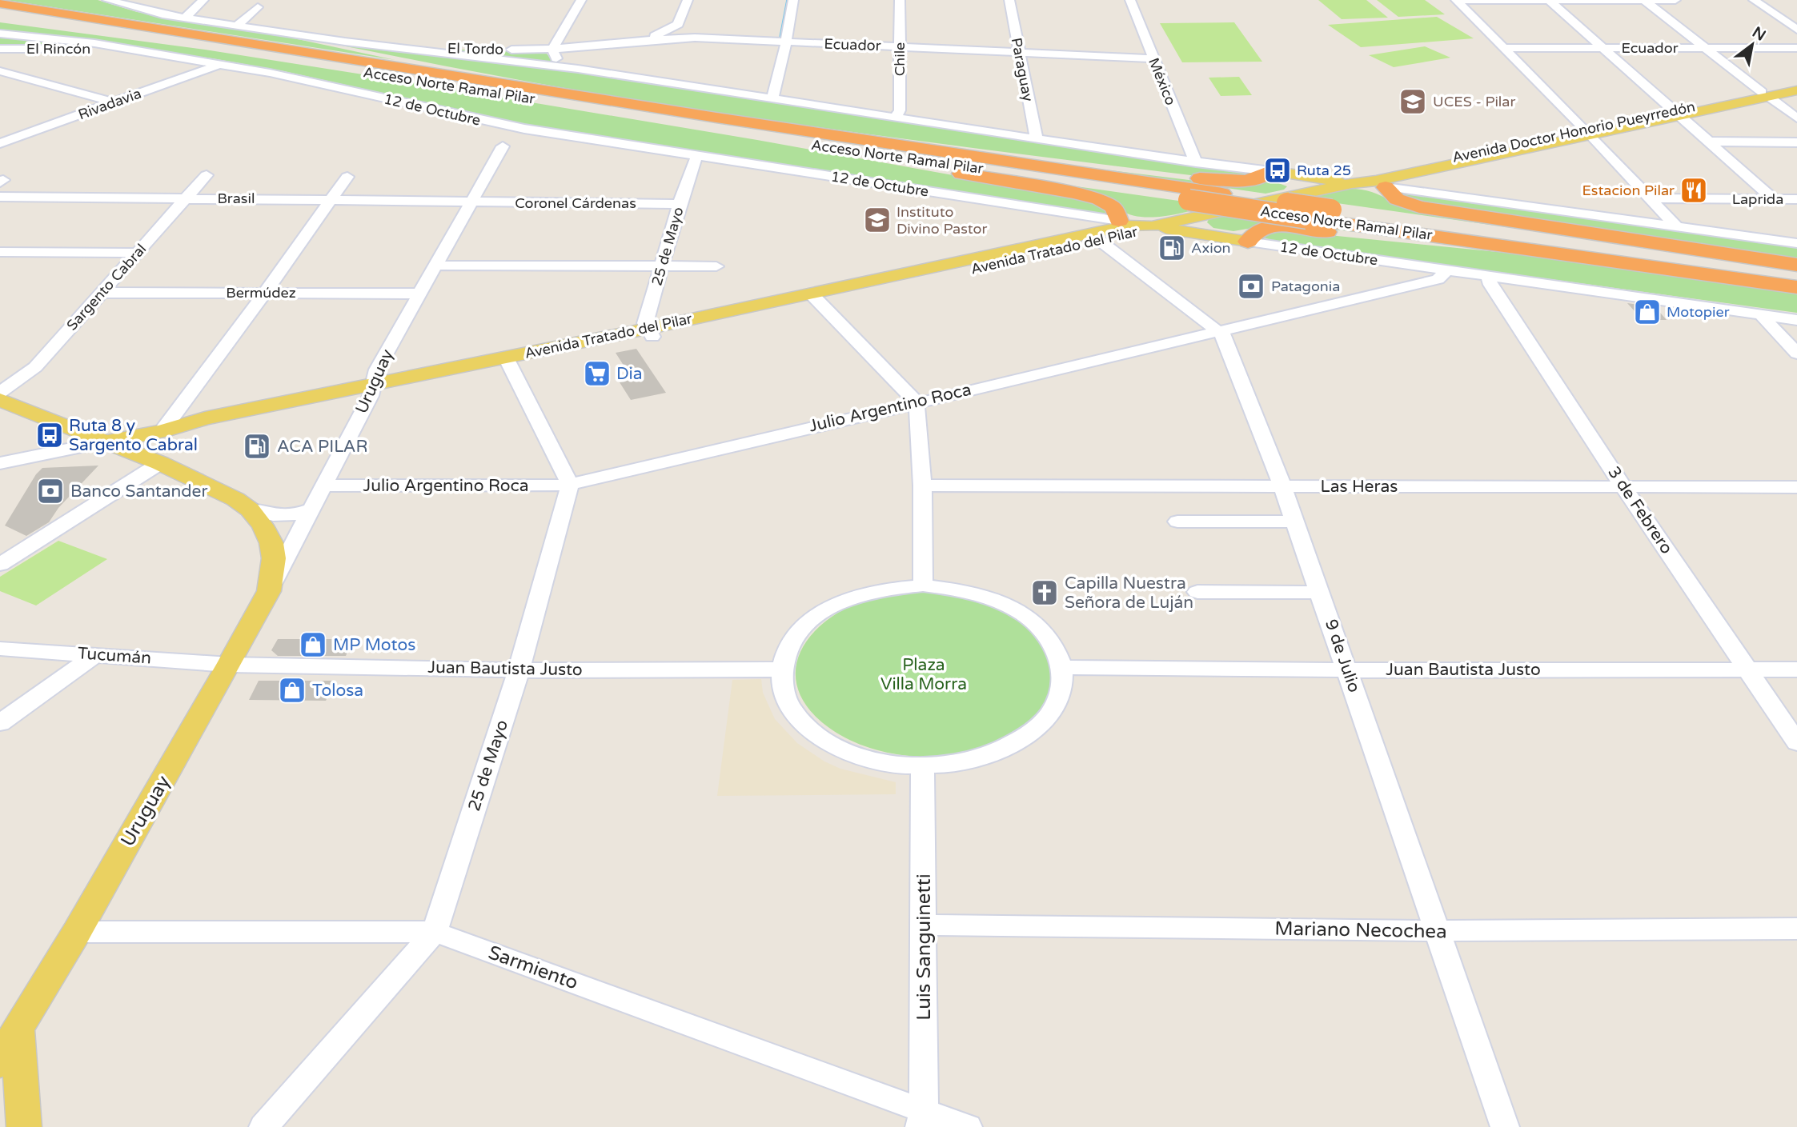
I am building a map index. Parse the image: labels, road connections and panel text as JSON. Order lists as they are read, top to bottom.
{
  "streets": {
    "highway": ["Acceso Norte Ramal Pilar"],
    "main road": [
      "12 de Octubre",
      "Avenida Doctor Honorio Pueyrredón",
      "Avenida Tratado del Pilar",
      "Uruguay"
    ],
    "street": [
      "Ecuador",
      "El Rincón",
      "El Tordo",
      "Chile",
      "Paraguay",
      "México",
      "Rivadavia",
      "Brasil",
      "Laprida",
      "Coronel Cárdenas",
      "25 de Mayo",
      "Sargento Cabral",
      "Bermúdez",
      "Julio Argentino Roca",
      "Las Heras",
      "3 de Febrero",
      "Tucumán",
      "9 de Julio",
      "Juan Bautista Justo",
      "Mariano Necochea",
      "Luis Sanguinetti",
      "Sarmiento"
    ]
  },
  "crossings": [
    ["Ecuador", "El Tordo"],
    ["Ecuador", "Chile"],
    ["Ecuador", "Paraguay"],
    ["Ecuador", "México"],
    ["El Rincón", "12 de Octubre"],
    ["Acceso Norte Ramal Pilar", "Avenida Doctor Honorio Pueyrredón"],
    ["Rivadavia", "12 de Octubre"],
    ["12 de Octubre", "Avenida Doctor Honorio Pueyrredón"],
    ["12 de Octubre", "25 de Mayo"],
    ["12 de Octubre", "Avenida Tratado del Pilar"],
    ["12 de Octubre", "Julio Argentino Roca"],
    ["12 de Octubre", "3 de Febrero"],
    ["Avenida Doctor Honorio Pueyrredón", "Avenida Tratado del Pilar"],
    ["Brasil", "Coronel Cárdenas"],
    ["Brasil", "Sargento Cabral"],
    ["Brasil", "Uruguay"],
    ["Coronel Cárdenas", "25 de Mayo"],
    ["Coronel Cárdenas", "Uruguay"],
    ["25 de Mayo", "Avenida Tratado del Pilar"],
    ["25 de Mayo", "Julio Argentino Roca"],
    ["25 de Mayo", "Juan Bautista Justo"],
    ["25 de Mayo", "Sarmiento"],
    ["Avenida Tratado del Pilar", "Uruguay"],
    ["Avenida Tratado del Pilar", "9 de Julio"],
    ["Sargento Cabral", "Bermúdez"],
    ["Bermúdez", "Uruguay"],
    ["Uruguay", "Julio Argentino Roca"],
    ["Uruguay", "Tucumán"],
    ["Uruguay", "Juan Bautista Justo"],
    ["Uruguay", "Sarmiento"],
    ["Julio Argentino Roca", "9 de Julio"],
    ["Las Heras", "3 de Febrero"],
    ["Las Heras", "9 de Julio"],
    ["3 de Febrero", "Juan Bautista Justo"],
    ["Tucumán", "Juan Bautista Justo"],
    ["9 de Julio", "Juan Bautista Justo"],
    ["9 de Julio", "Mariano Necochea"],
    ["Mariano Necochea", "Luis Sanguinetti"],
    ["Luis Sanguinetti", "Sarmiento"]
  ],
  "parks": ["Plaza Villa Morra"],
  "places": {
    "school or university": ["UCES - Pilar", "Instituto Divino Pastor"],
    "bus stop": ["Ruta 25", "Ruta 8 y Sargento Cabral"],
    "restaurant": ["Estacion Pilar"],
    "fuel station": ["Axion", "ACA PILAR"],
    "bank": ["Patagonia", "Banco Santander"],
    "shop": ["Motopier", "MP Motos", "Tolosa"],
    "supermarket": ["Dia"],
    "church": ["Capilla Nuestra Señora de Luján"]
  },
  "north": "top right"
}
